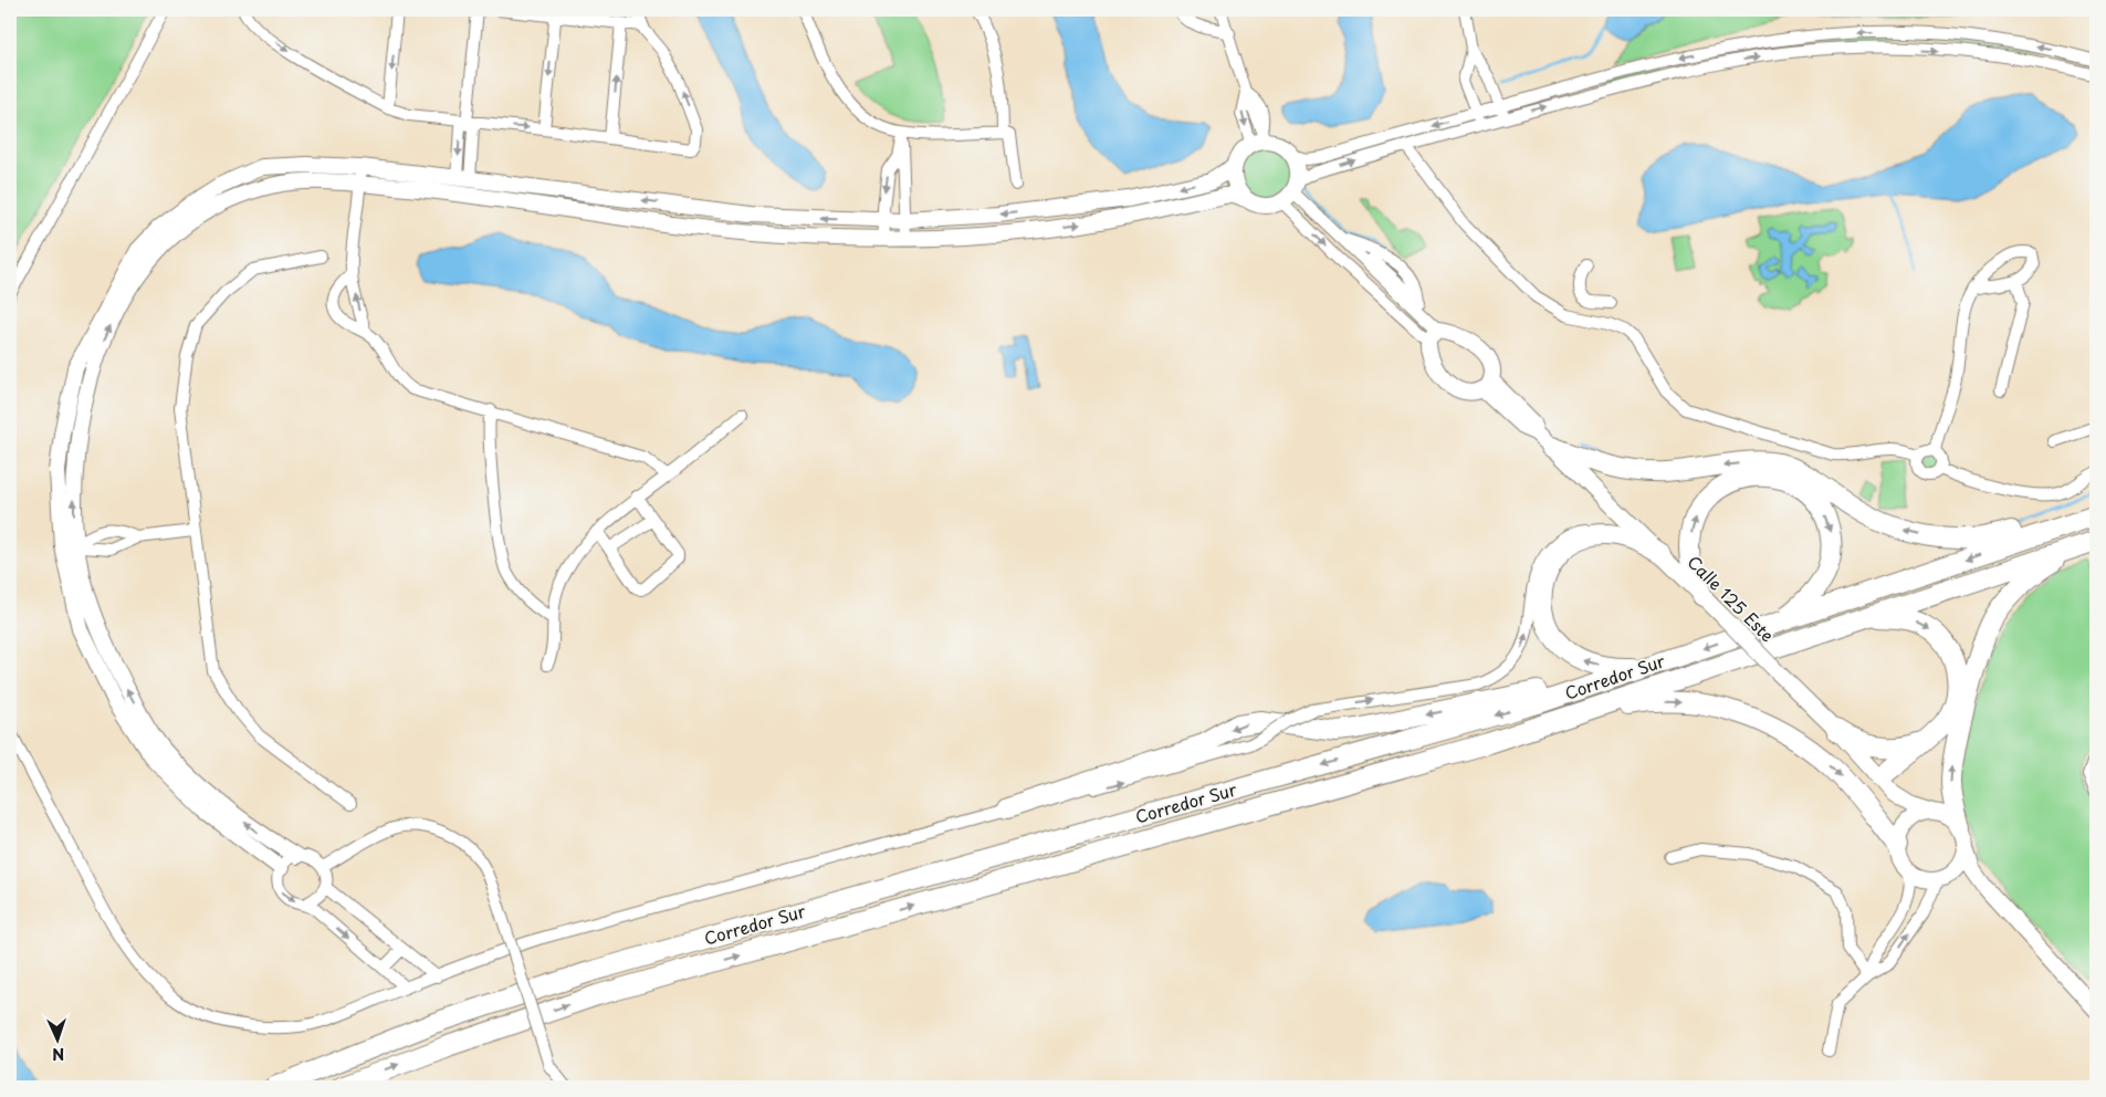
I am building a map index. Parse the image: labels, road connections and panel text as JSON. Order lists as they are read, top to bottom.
{
  "streets": {
    "highway": ["Corredor Sur"],
    "street": ["Calle 125 Este"]
  },
  "north": "bottom"
}
